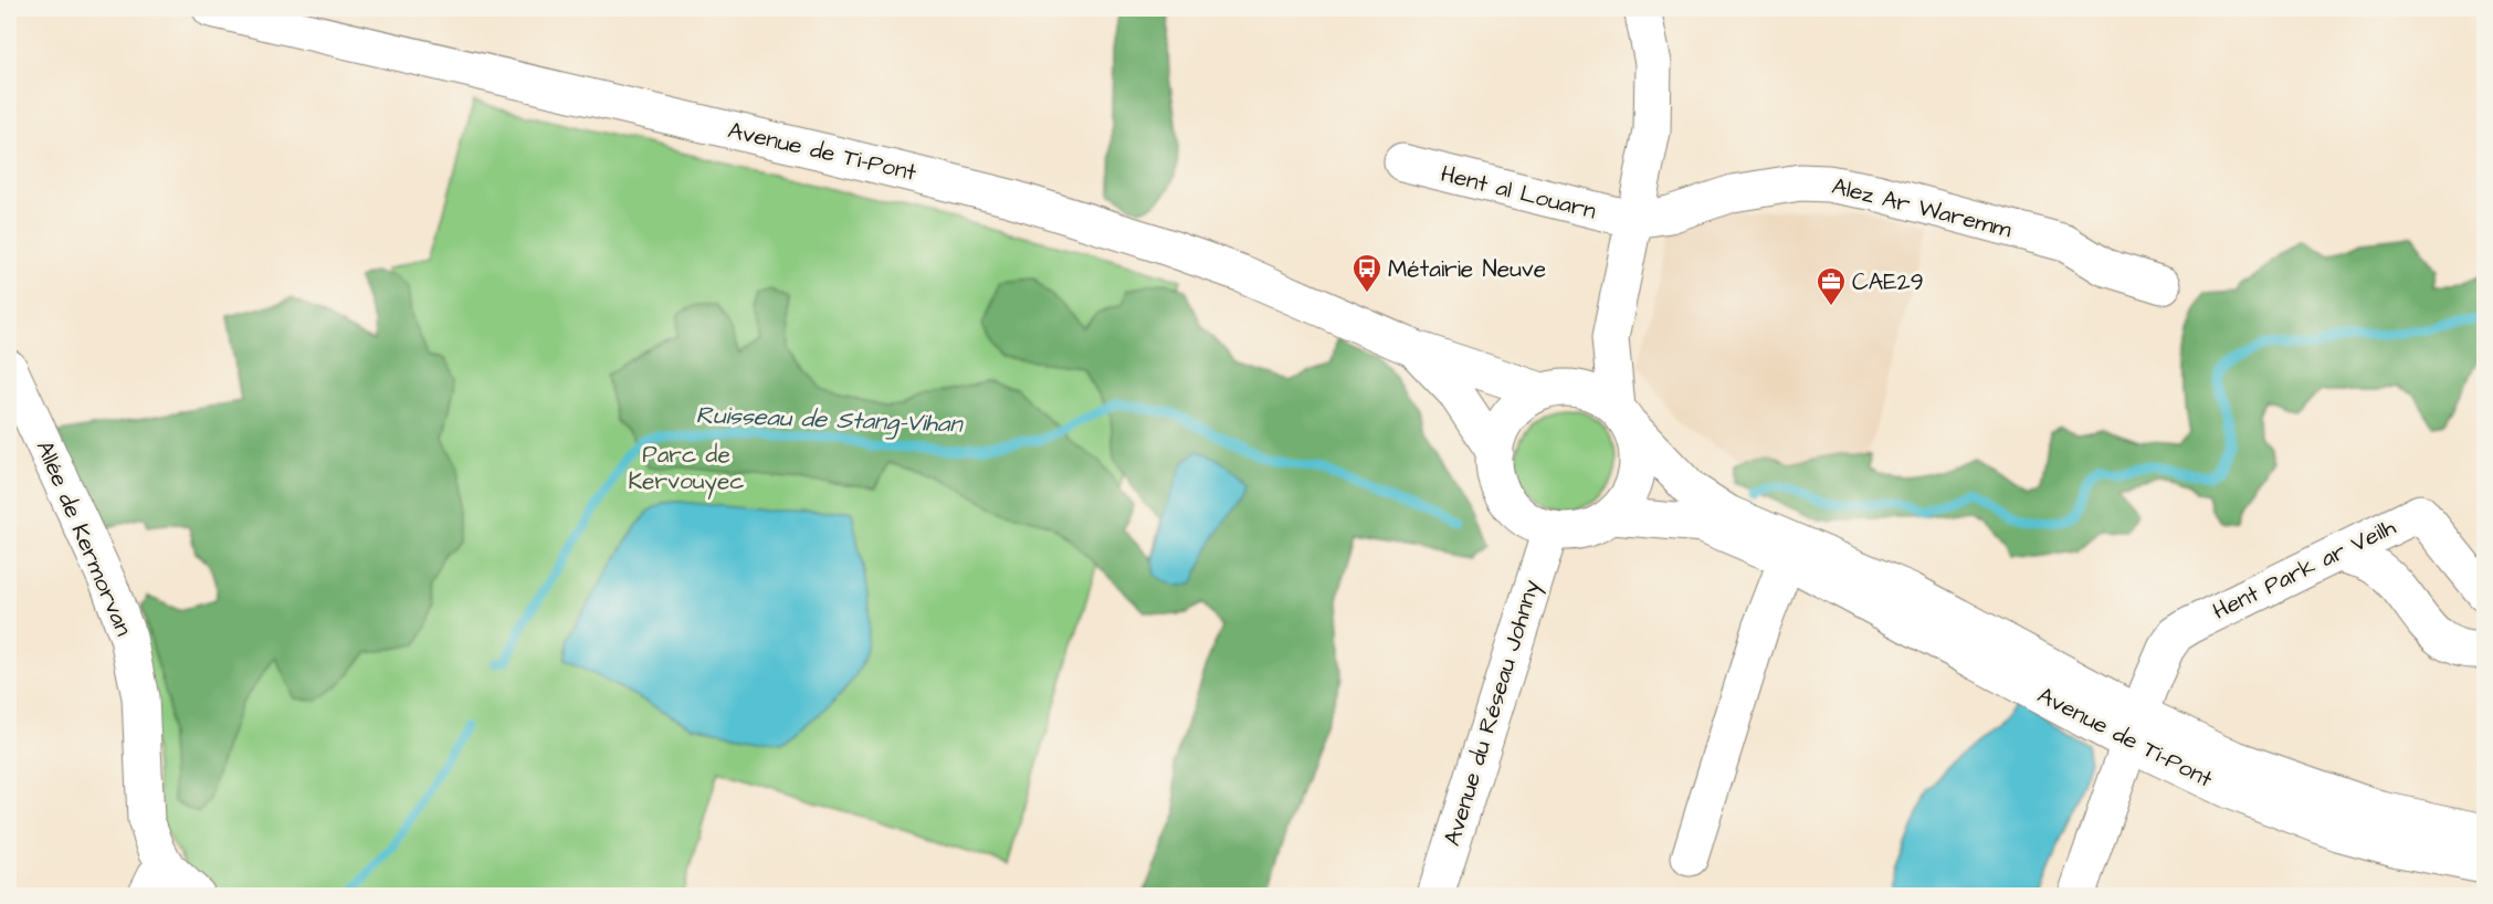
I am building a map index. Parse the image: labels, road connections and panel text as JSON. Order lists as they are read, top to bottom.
{
  "streets": {
    "street": [
      "Avenue de Ti-Pont",
      "Hent al Louarn",
      "Alez Ar Waremm",
      "Allée de Kermorvan",
      "Hent Park ar Veilh",
      "Avenue du Réseau Johnny"
    ]
  },
  "crossings": [
    ["Avenue de Ti-Pont", "Hent Park ar Veilh"],
    ["Avenue de Ti-Pont", "Avenue du Réseau Johnny"],
    ["Hent al Louarn", "Alez Ar Waremm"]
  ],
  "water": ["Ruisseau de Stang-Vihan"],
  "parks": ["Parc de Kervouyec"],
  "places": {
    "bus stop": ["Métairie Neuve"],
    "office": ["CAE29"]
  }
}
